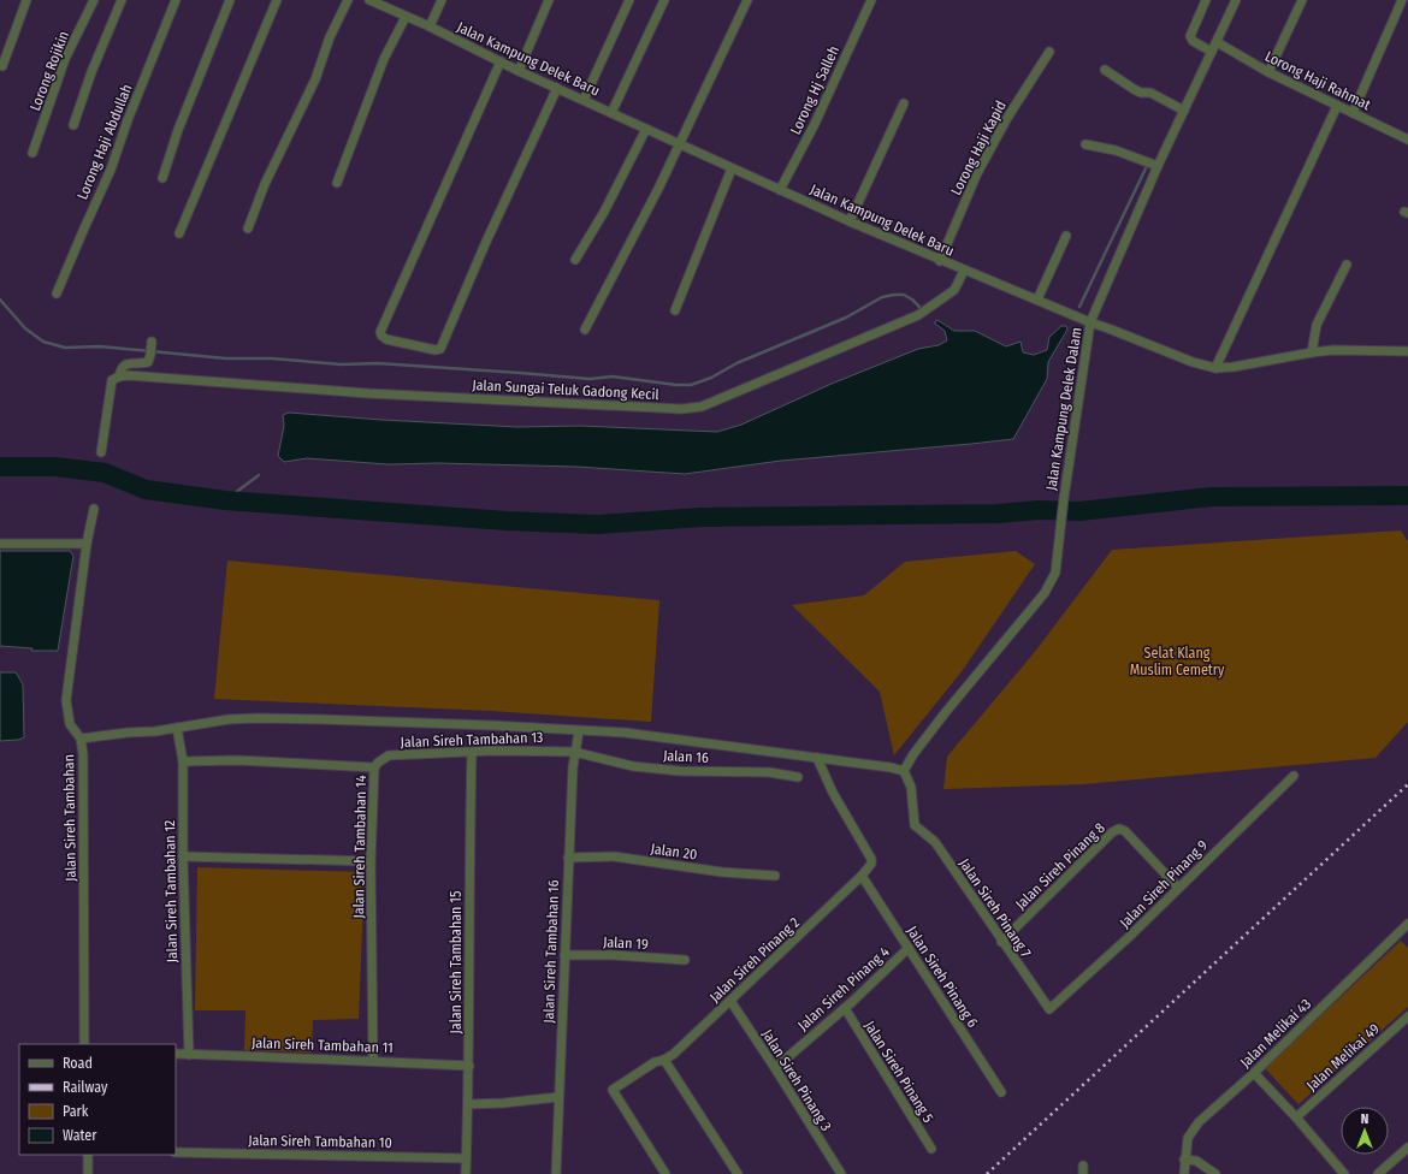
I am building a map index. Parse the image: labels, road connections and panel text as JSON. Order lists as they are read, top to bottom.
{
  "streets": {
    "street": [
      "Jalan Kampung Delek Baru",
      "Lorong Rojikin",
      "Lorong Haji Rahmat",
      "Lorong Hj Salleh",
      "Lorong Haji Abdullah",
      "Lorong Haji Kapid",
      "Jalan Sungai Teluk Gadong Kecil",
      "Jalan Kampung Delek Dalam",
      "Jalan Sireh Tambahan 13",
      "Jalan 16",
      "Jalan Sireh Tambahan",
      "Jalan Sireh Tambahan 14",
      "Jalan 20",
      "Jalan Sireh Pinang 8",
      "Jalan Sireh Pinang 9",
      "Jalan Sireh Tambahan 12",
      "Jalan Sireh Pinang 7",
      "Jalan 19",
      "Jalan Sireh Tambahan 16",
      "Jalan Sireh Pinang 2",
      "Jalan Sireh Tambahan 15",
      "Jalan Sireh Pinang 6",
      "Jalan Sireh Pinang 4",
      "Jalan Melikai 43",
      "Jalan Sireh Tambahan 11",
      "Jalan Melikai 49",
      "Jalan Sireh Pinang 5",
      "Jalan Sireh Pinang 3",
      "Jalan Sireh Tambahan 10"
    ]
  },
  "crossings": [
    ["Jalan Kampung Delek Baru", "Lorong Hj Salleh"],
    ["Jalan Kampung Delek Baru", "Lorong Haji Kapid"],
    ["Jalan Kampung Delek Baru", "Jalan Sungai Teluk Gadong Kecil"],
    ["Jalan Kampung Delek Baru", "Jalan Kampung Delek Dalam"],
    ["Lorong Haji Rahmat", "Jalan Kampung Delek Dalam"],
    ["Jalan Kampung Delek Dalam", "Jalan Sireh Pinang 7"],
    ["Jalan Sireh Tambahan 13", "Jalan 16"],
    ["Jalan Sireh Tambahan 13", "Jalan Sireh Tambahan 14"],
    ["Jalan Sireh Tambahan 13", "Jalan Sireh Tambahan 16"],
    ["Jalan Sireh Tambahan 13", "Jalan Sireh Tambahan 15"],
    ["Jalan 16", "Jalan Sireh Tambahan 16"],
    ["Jalan Sireh Tambahan 14", "Jalan Sireh Tambahan 12"],
    ["Jalan Sireh Tambahan 14", "Jalan Sireh Tambahan 11"],
    ["Jalan 20", "Jalan Sireh Tambahan 16"],
    ["Jalan Sireh Pinang 8", "Jalan Sireh Pinang 9"],
    ["Jalan Sireh Pinang 8", "Jalan Sireh Pinang 7"],
    ["Jalan Sireh Pinang 9", "Jalan Sireh Pinang 7"],
    ["Jalan Sireh Tambahan 12", "Jalan Sireh Tambahan 11"],
    ["Jalan 19", "Jalan Sireh Tambahan 16"],
    ["Jalan Sireh Pinang 2", "Jalan Sireh Pinang 6"],
    ["Jalan Sireh Pinang 2", "Jalan Sireh Pinang 3"],
    ["Jalan Sireh Tambahan 15", "Jalan Sireh Tambahan 11"],
    ["Jalan Sireh Tambahan 15", "Jalan Sireh Tambahan 10"],
    ["Jalan Sireh Pinang 6", "Jalan Sireh Pinang 4"],
    ["Jalan Sireh Pinang 4", "Jalan Sireh Pinang 5"],
    ["Jalan Sireh Pinang 4", "Jalan Sireh Pinang 3"]
  ],
  "parks": ["Selat Klang Muslim Cemetry"],
  "legend": [
    "Road",
    "Railway",
    "Park",
    "Water"
  ],
  "north": "top"
}
